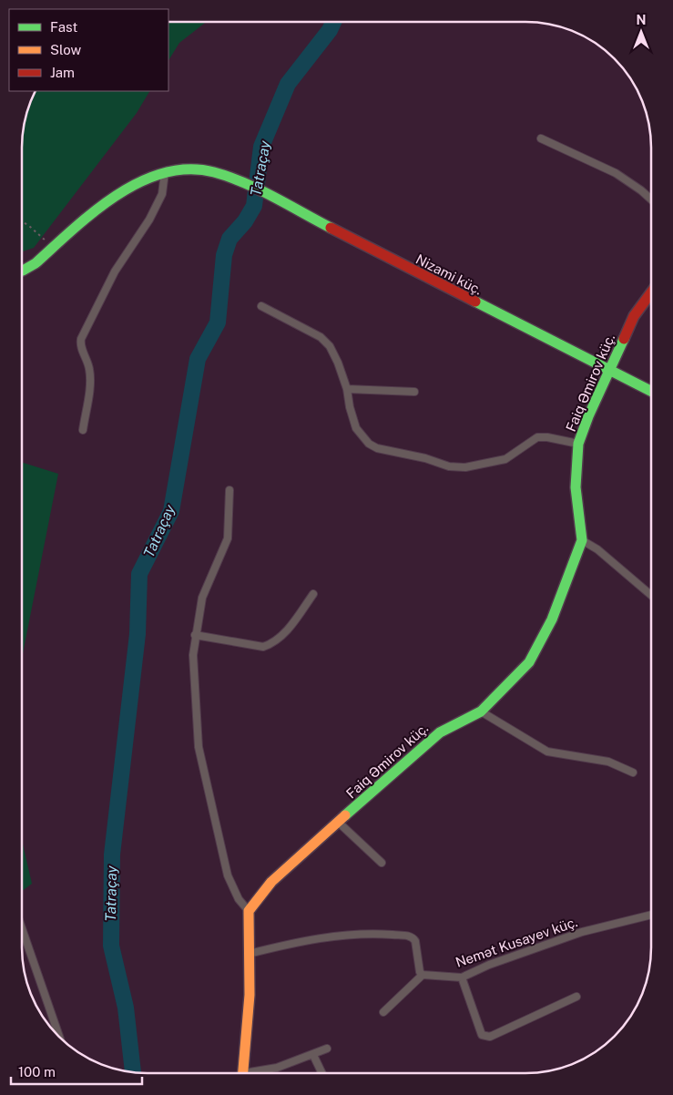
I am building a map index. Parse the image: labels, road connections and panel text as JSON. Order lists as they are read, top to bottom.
{
  "streets": {
    "street": ["Nizami küç.", "Faiq Əmirov küç.", "Nemət Kusayev küç."]
  },
  "crossings": [
    ["Nizami küç.", "Faiq Əmirov küç."]
  ],
  "water": ["Tatraçay"],
  "legend": ["Fast", "Slow", "Jam"],
  "scale_bar": "100 m",
  "north": "top"
}
